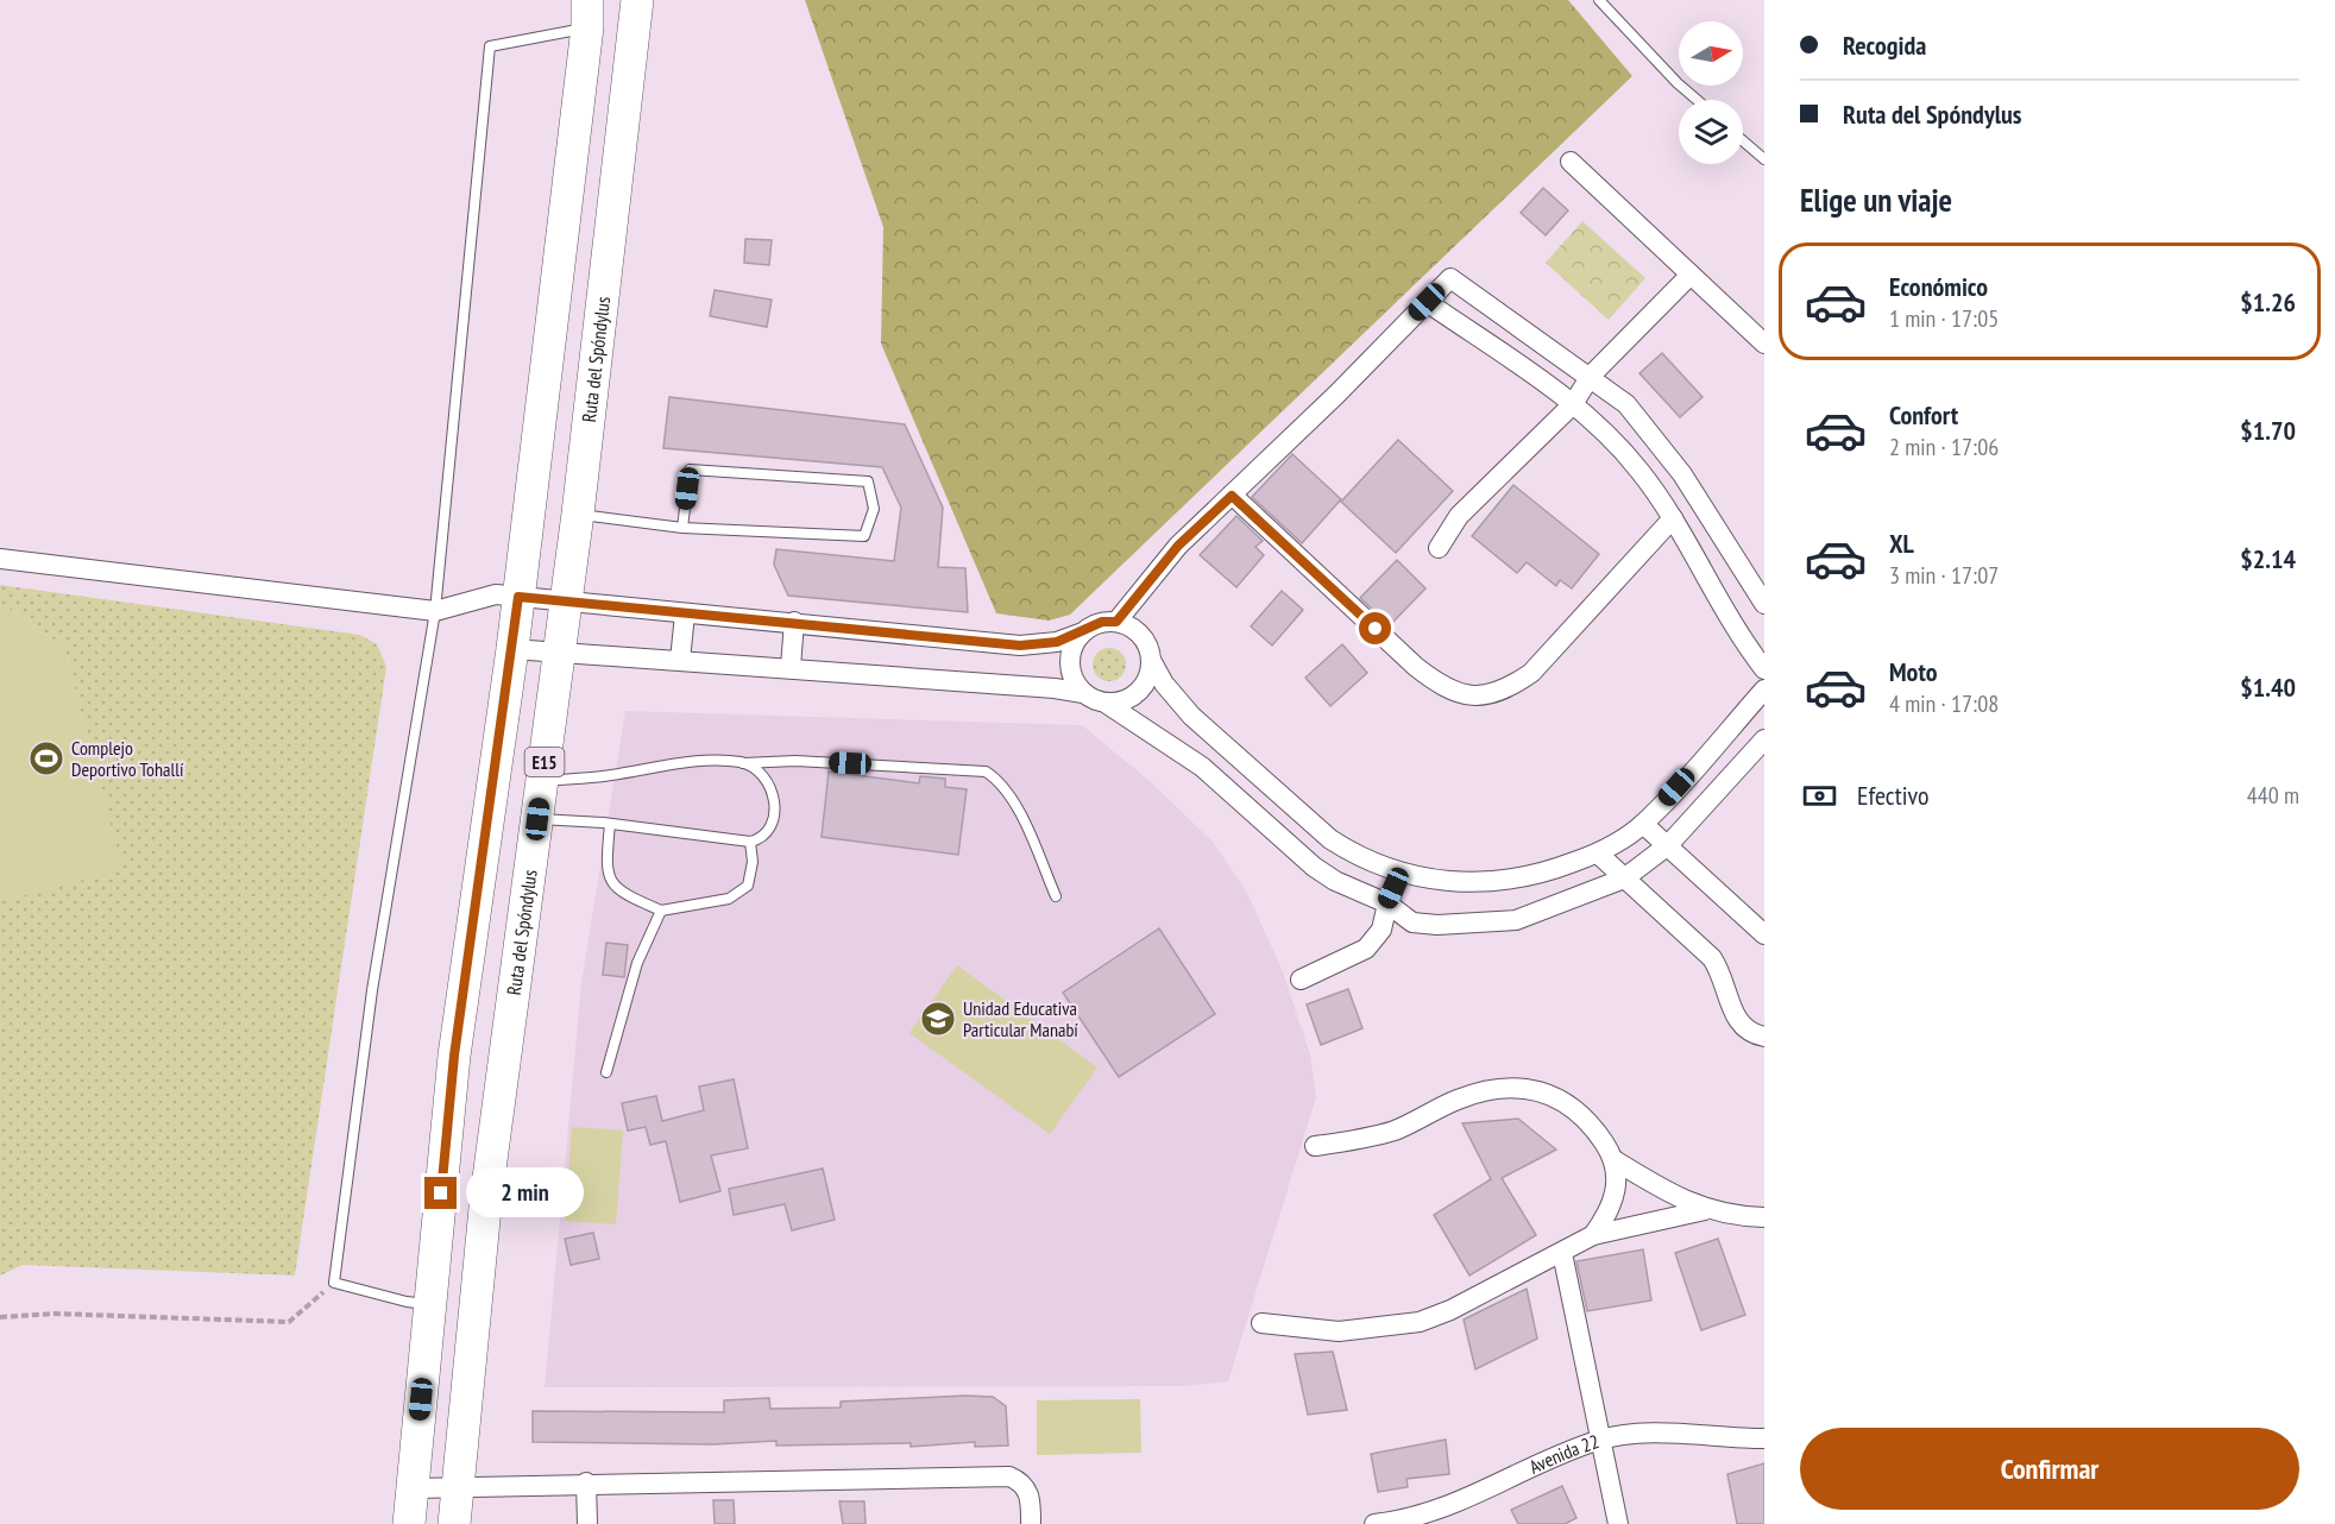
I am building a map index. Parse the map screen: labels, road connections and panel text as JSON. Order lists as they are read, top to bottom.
{
  "streets": {
    "highway": ["Ruta del Spóndylus", "E15"],
    "street": ["Avenida 22"]
  },
  "places": {
    "sports": ["Complejo Deportivo Tohallí"],
    "school or university": ["Unidad Educativa Particular Manabí"]
  },
  "north": "right",
  "page": {
    "banner": ["Recogida", "Ruta del Spóndylus"],
    "heading": "Elige un viaje",
    "list": [
      {
        "name": "Económico",
        "note": "1 min · 17:05",
        "value": "$1.26"
      },
      {
        "name": "Confort",
        "note": "2 min · 17:06",
        "value": "$1.70"
      },
      {
        "name": "XL",
        "note": "3 min · 17:07",
        "value": "$2.14"
      },
      {
        "name": "Moto",
        "note": "4 min · 17:08",
        "value": "$1.40"
      }
    ],
    "pay": ["Efectivo", "440 m"],
    "bubble": "2 min",
    "buttons": "Confirmar"
  }
}
